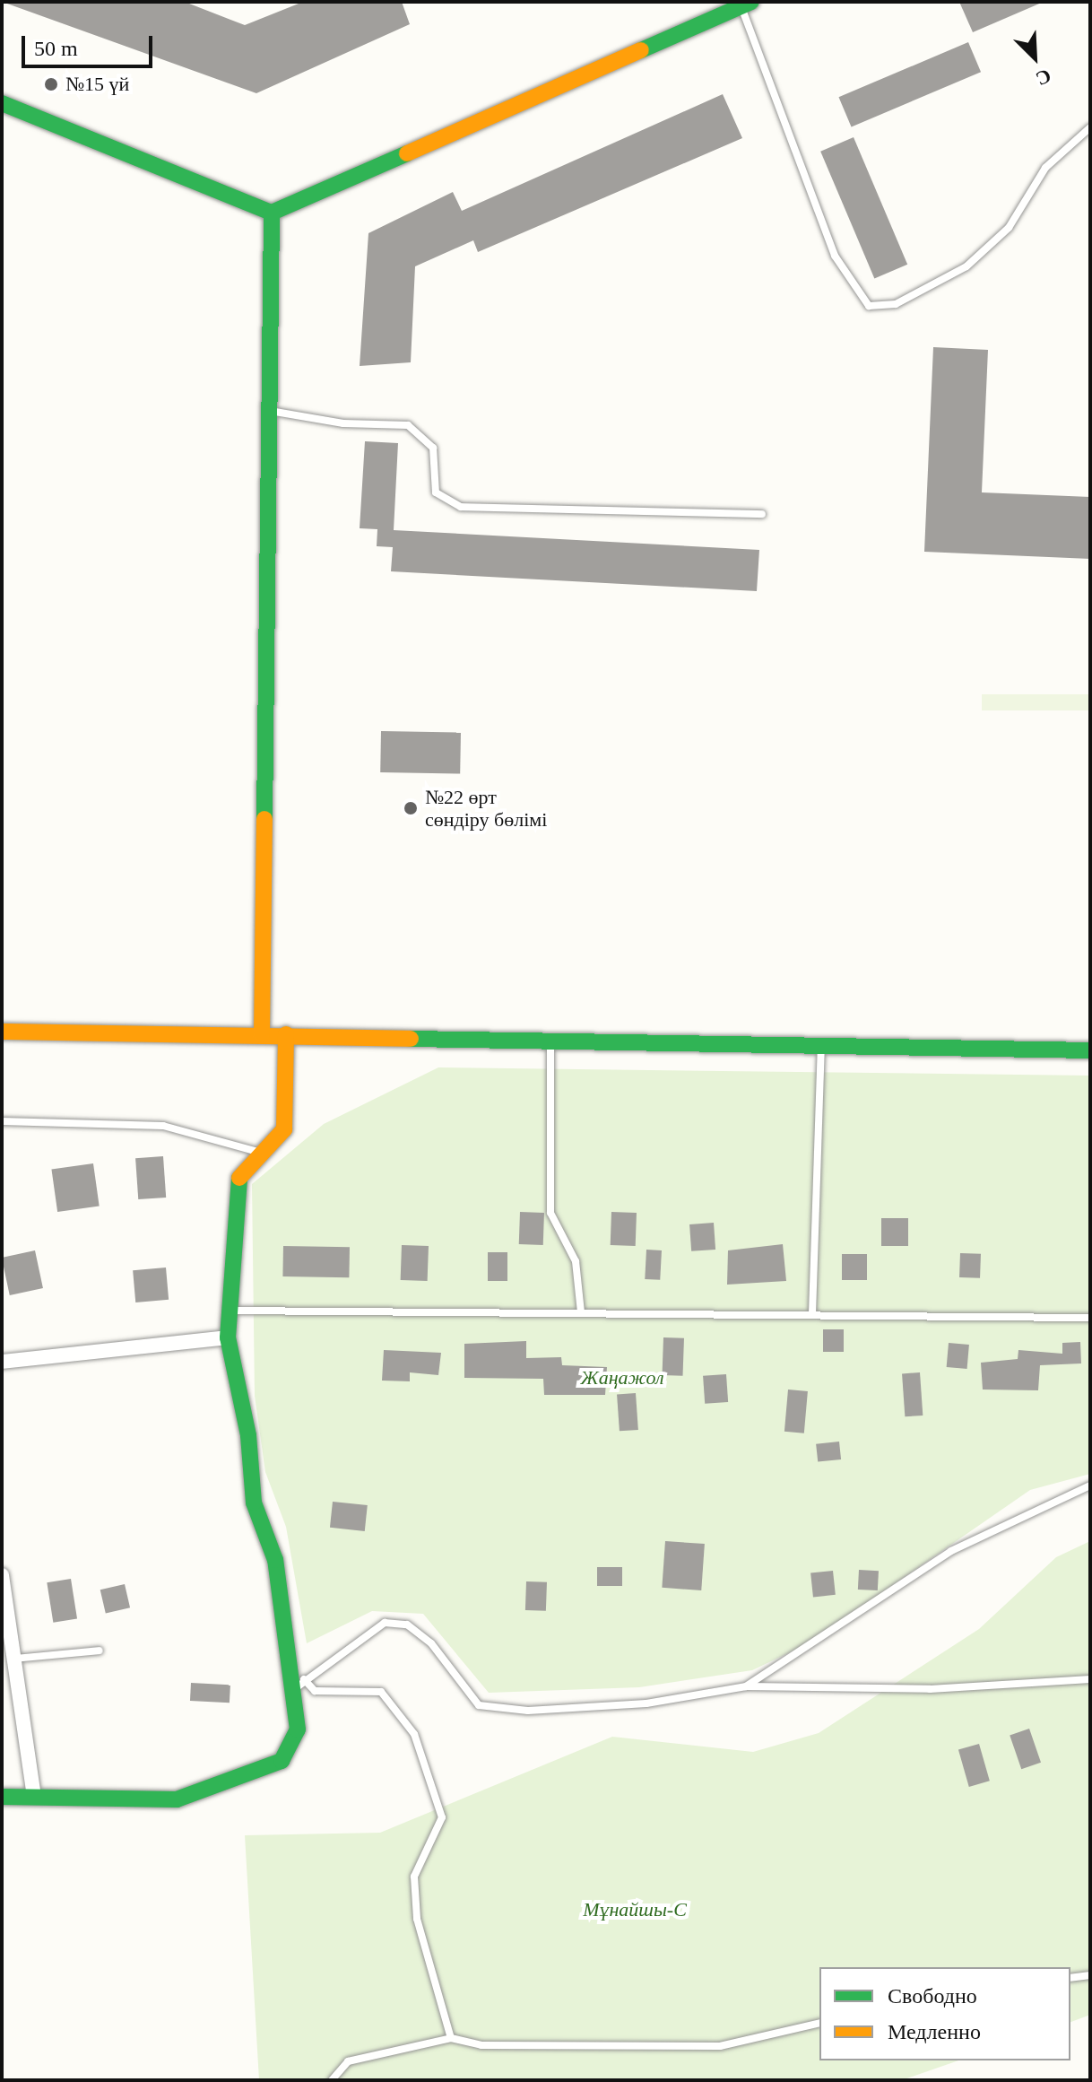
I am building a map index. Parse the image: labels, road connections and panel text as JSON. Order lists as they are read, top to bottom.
{
  "parks": ["Жаңажол", "Мұнайшы-С"],
  "places": ["№15 үй", "№22 өрт сөндіру бөлімі"],
  "legend": ["Свободно", "Медленно"],
  "scale_bar": "50 m",
  "north": "bottom right"
}
